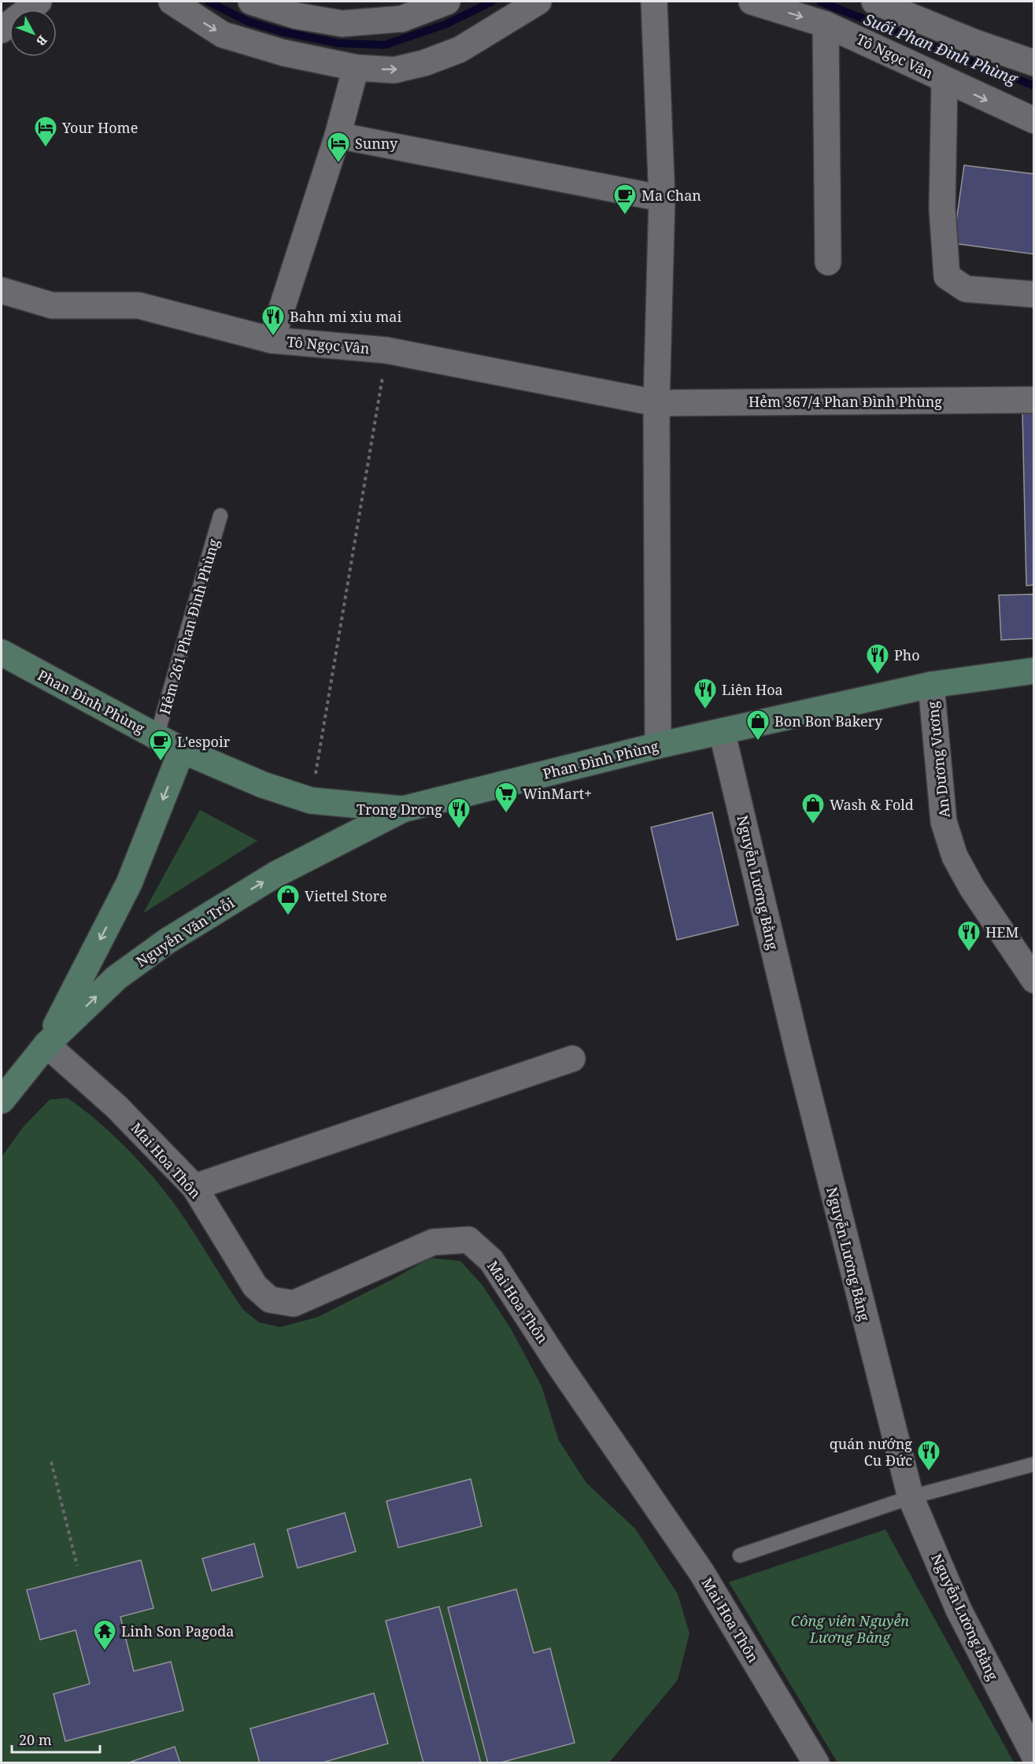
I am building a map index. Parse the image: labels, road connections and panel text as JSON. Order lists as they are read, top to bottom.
{
  "streets": {
    "main road": ["Phan Đình Phùng", "Nguyễn Văn Trỗi"],
    "street": [
      "Tô Ngọc Vân",
      "Hẻm 367/4 Phan Đình Phùng",
      "An Dương Vương",
      "Nguyễn Lương Bằng",
      "Mai Hoa Thôn"
    ],
    "lane": ["Hẻm 261 Phan Đình Phùng"]
  },
  "crossings": [
    ["Tô Ngọc Vân", "Hẻm 367/4 Phan Đình Phùng"],
    ["Hẻm 261 Phan Đình Phùng", "Phan Đình Phùng"],
    ["Phan Đình Phùng", "An Dương Vương"],
    ["Phan Đình Phùng", "Nguyễn Lương Bằng"],
    ["Phan Đình Phùng", "Nguyễn Văn Trỗi"],
    ["Nguyễn Văn Trỗi", "Mai Hoa Thôn"]
  ],
  "one_way": ["Nguyễn Văn Trỗi"],
  "water": ["Suối Phan Đình Phùng"],
  "parks": ["Công viên Nguyễn Lương Bằng"],
  "places": {
    "hotel": ["Your Home", "Sunny"],
    "cafe": ["Ma Chan", "L'espoir"],
    "restaurant": [
      "Bahn mi xiu mai",
      "Pho",
      "Liên Hoa",
      "Trong Drong",
      "HEM",
      "quán nướng Cu Đức"
    ],
    "shop": ["Bon Bon Bakery", "Wash & Fold", "Viettel Store"],
    "supermarket": ["WinMart+"],
    "temple": ["Linh Son Pagoda"]
  },
  "scale_bar": "20 m",
  "north": "bottom right"
}
